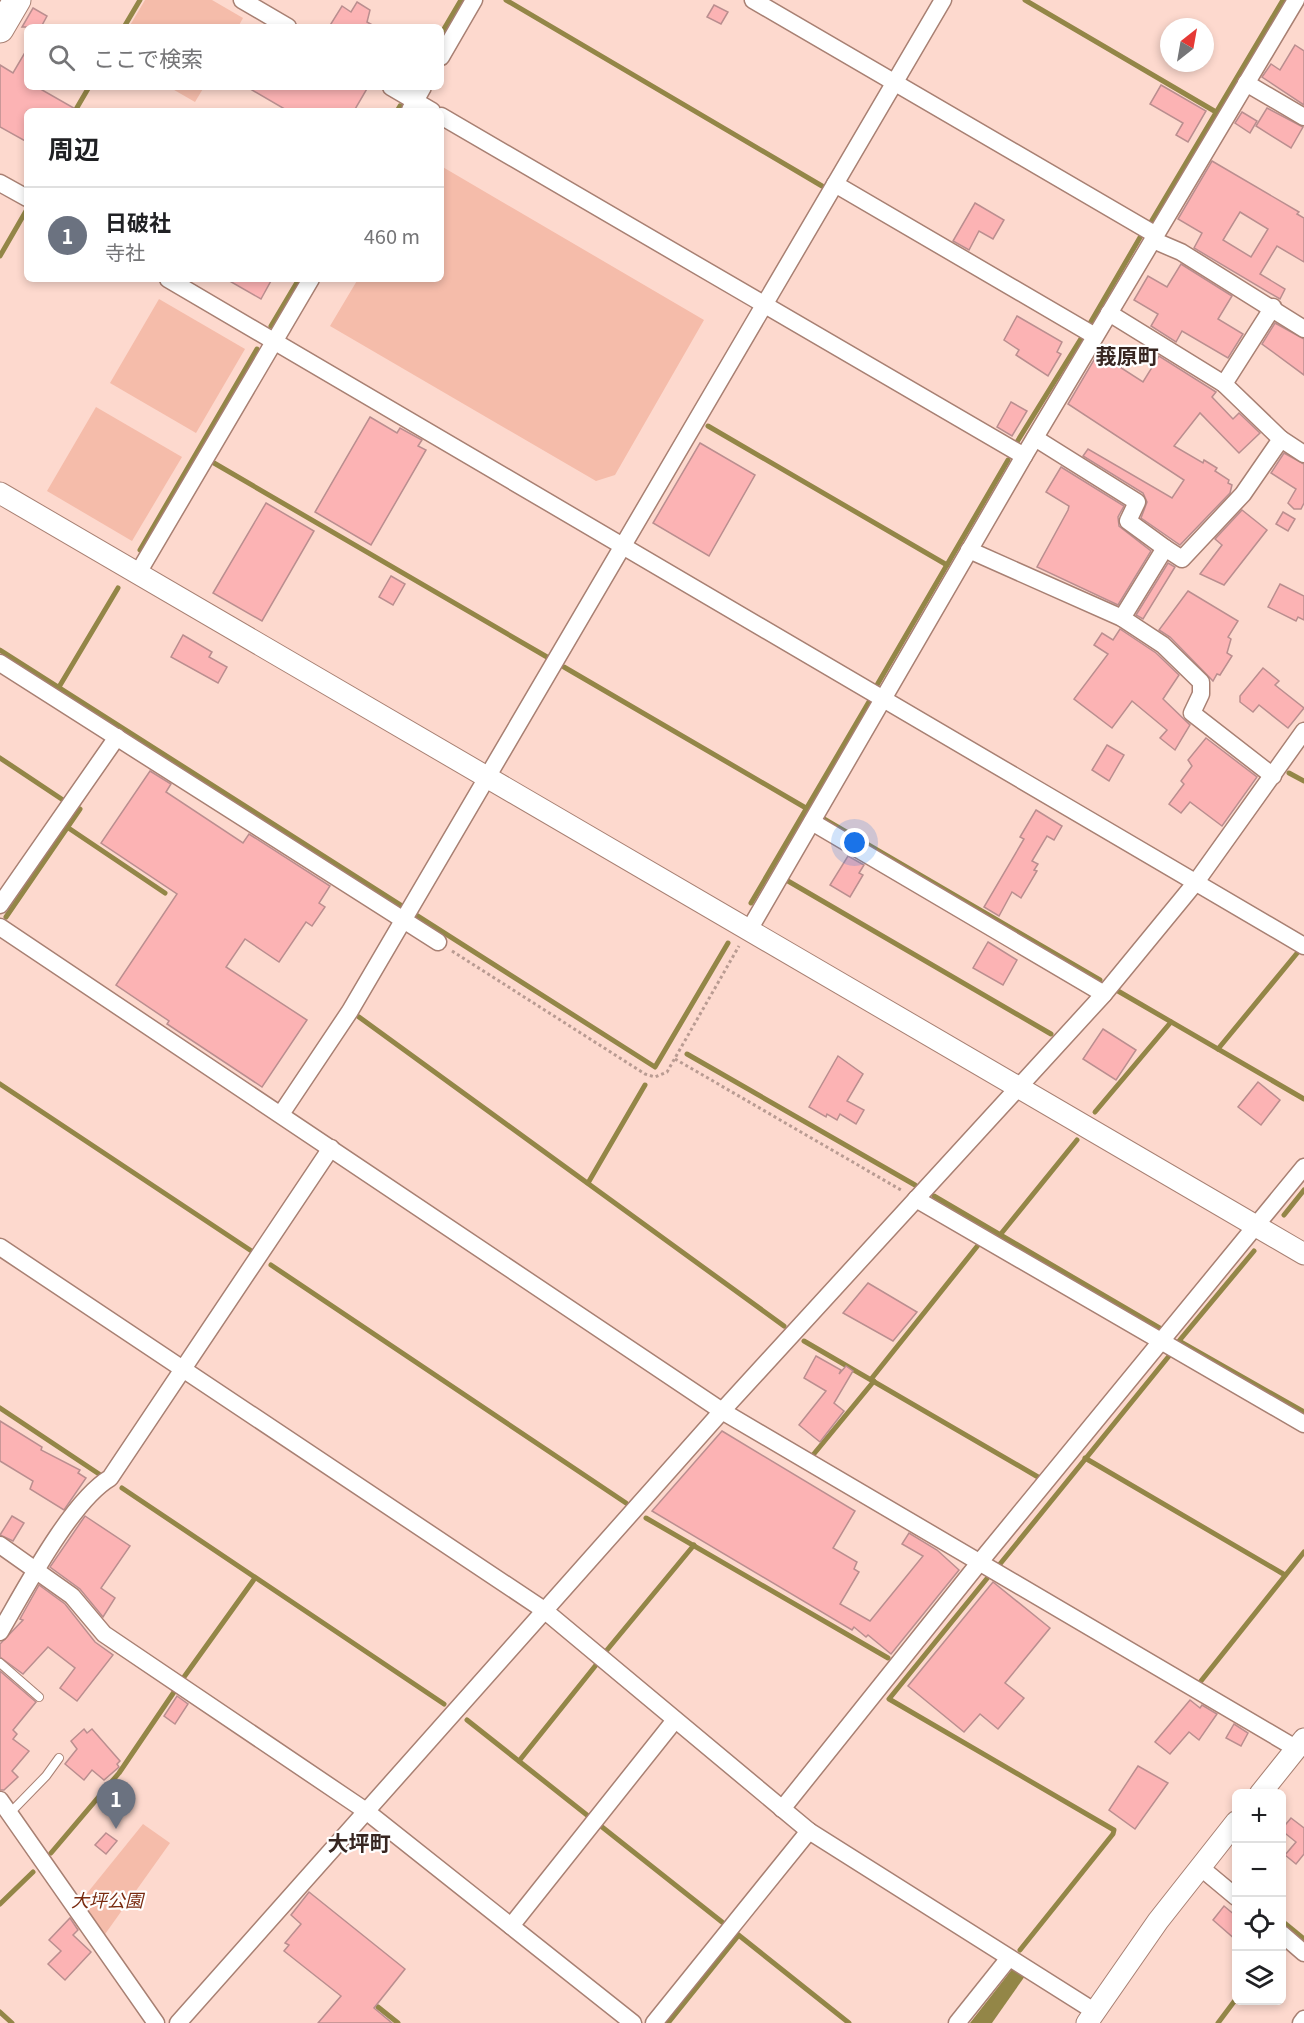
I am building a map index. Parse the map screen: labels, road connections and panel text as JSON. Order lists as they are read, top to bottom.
{
  "districts": ["莪原町", "大坪町"],
  "parks": ["大坪公園"],
  "north": "top right",
  "page": {
    "search": "ここで検索",
    "heading": "周辺",
    "list": [
      {
        "mark": "1",
        "name": "日破社",
        "note": "寺社",
        "value": "460 m"
      }
    ],
    "pins": "1",
    "map_buttons": ["+", "−"]
  }
}
